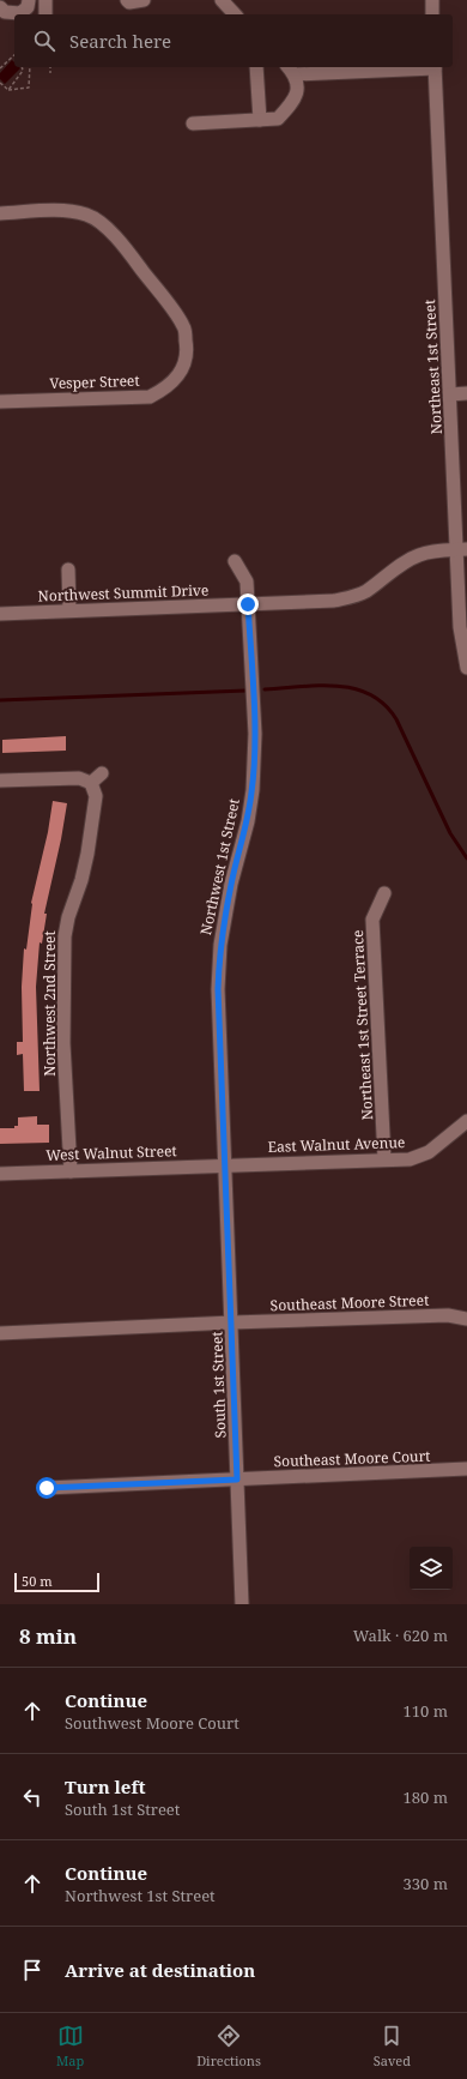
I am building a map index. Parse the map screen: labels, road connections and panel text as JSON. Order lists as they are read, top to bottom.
{
  "streets": {
    "street": [
      "Northeast 1st Street",
      "Vesper Street",
      "Northwest Summit Drive",
      "Northwest 1st Street",
      "Northwest 2nd Street",
      "Northeast 1st Street Terrace",
      "East Walnut Avenue",
      "West Walnut Street",
      "Southeast Moore Street",
      "South 1st Street",
      "Southeast Moore Court"
    ]
  },
  "crossings": [
    ["Northeast 1st Street", "Northwest Summit Drive"],
    ["Northwest Summit Drive", "Northwest 1st Street"],
    ["Northwest 1st Street", "East Walnut Avenue"],
    ["Northwest 1st Street", "West Walnut Street"],
    ["Northwest 1st Street", "South 1st Street"],
    ["Northwest 2nd Street", "West Walnut Street"],
    ["Northeast 1st Street Terrace", "East Walnut Avenue"],
    ["East Walnut Avenue", "West Walnut Street"],
    ["East Walnut Avenue", "South 1st Street"],
    ["West Walnut Street", "South 1st Street"],
    ["Southeast Moore Street", "South 1st Street"],
    ["South 1st Street", "Southeast Moore Court"]
  ],
  "scale_bar": "50 m",
  "page": {
    "search": "Search here",
    "scale": "50 m",
    "heading": ["8 min", "Walk · 620 m"],
    "list": [
      ["Continue", "Southwest Moore Court", "110 m"],
      ["Turn left", "South 1st Street", "180 m"],
      ["Continue", "Northwest 1st Street", "330 m"],
      "Arrive at destination"
    ],
    "nav": ["Map", "Directions", "Saved"]
  }
}
